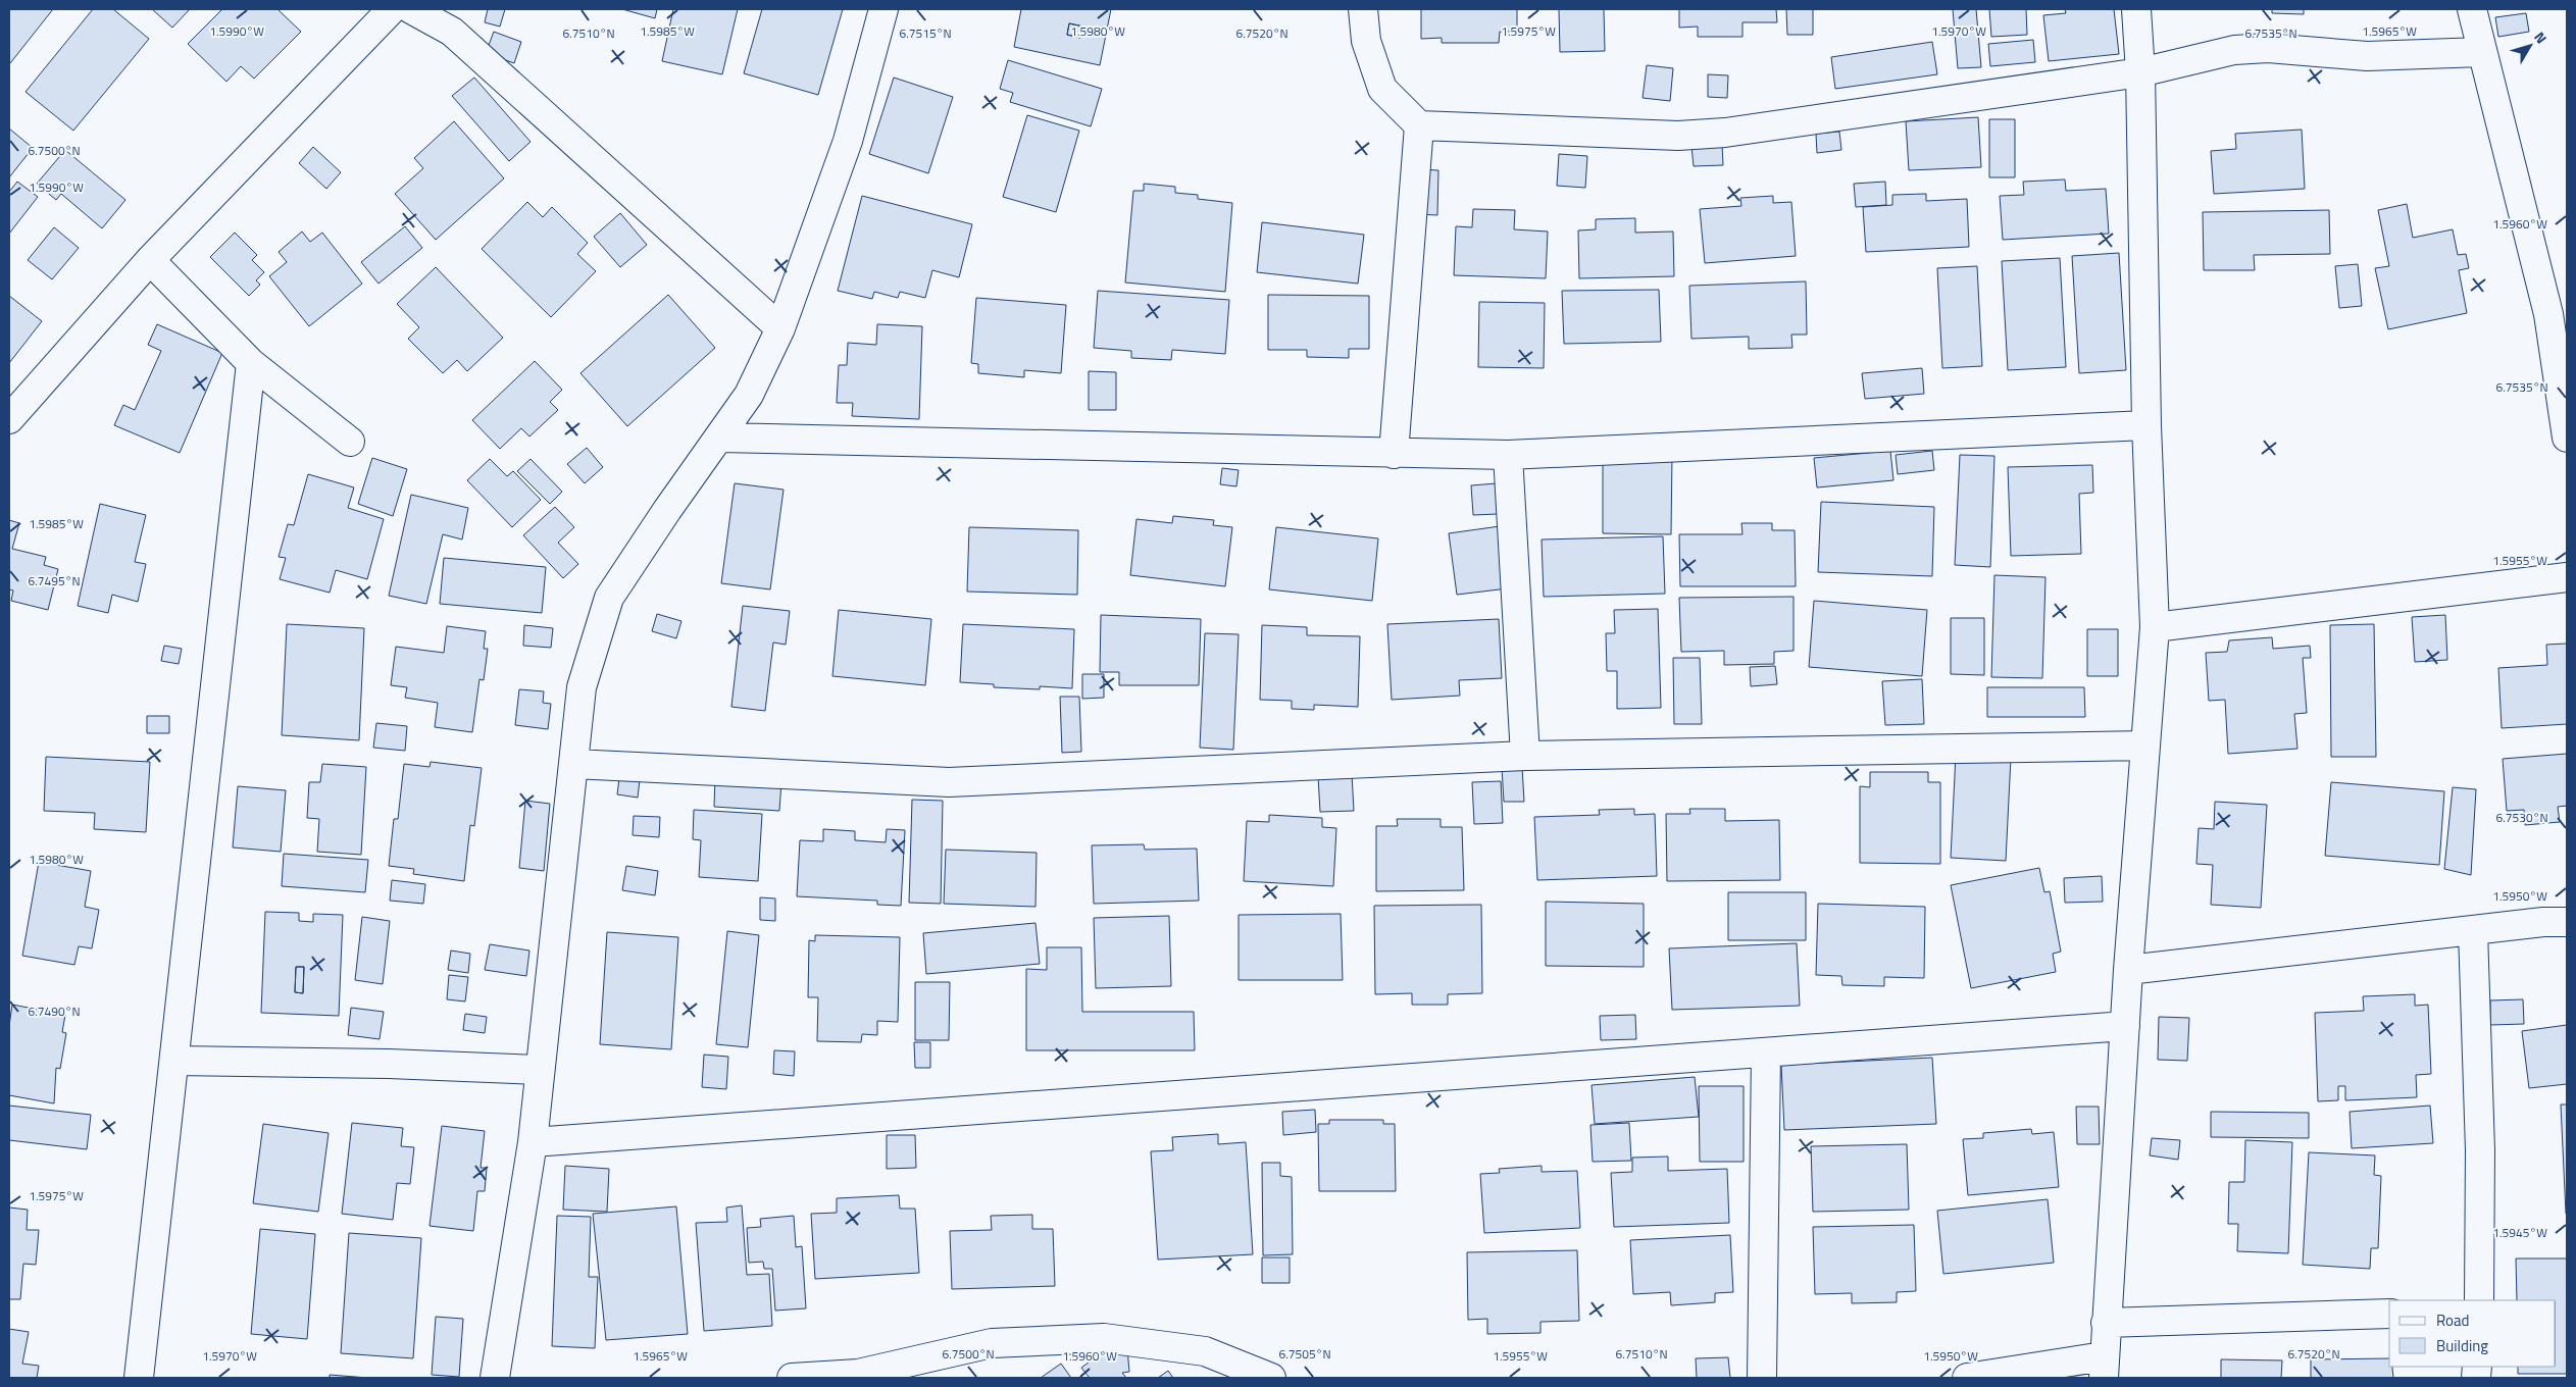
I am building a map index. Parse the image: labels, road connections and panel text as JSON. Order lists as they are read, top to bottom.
{
  "legend": ["Road", "Building"],
  "north": "top right",
  "coordinates": [
    "1.5990°W",
    "1.5985°W",
    "1.5980°W",
    "1.5975°W",
    "1.5970°W",
    "1.5965°W",
    "6.7510°N",
    "6.7515°N",
    "6.7520°N",
    "6.7535°N",
    "6.7500°N",
    "1.5960°W",
    "1.5955°W",
    "6.7495°N",
    "6.7530°N",
    "1.5950°W",
    "6.7490°N",
    "1.5945°W",
    "6.7505°N"
  ]
}
